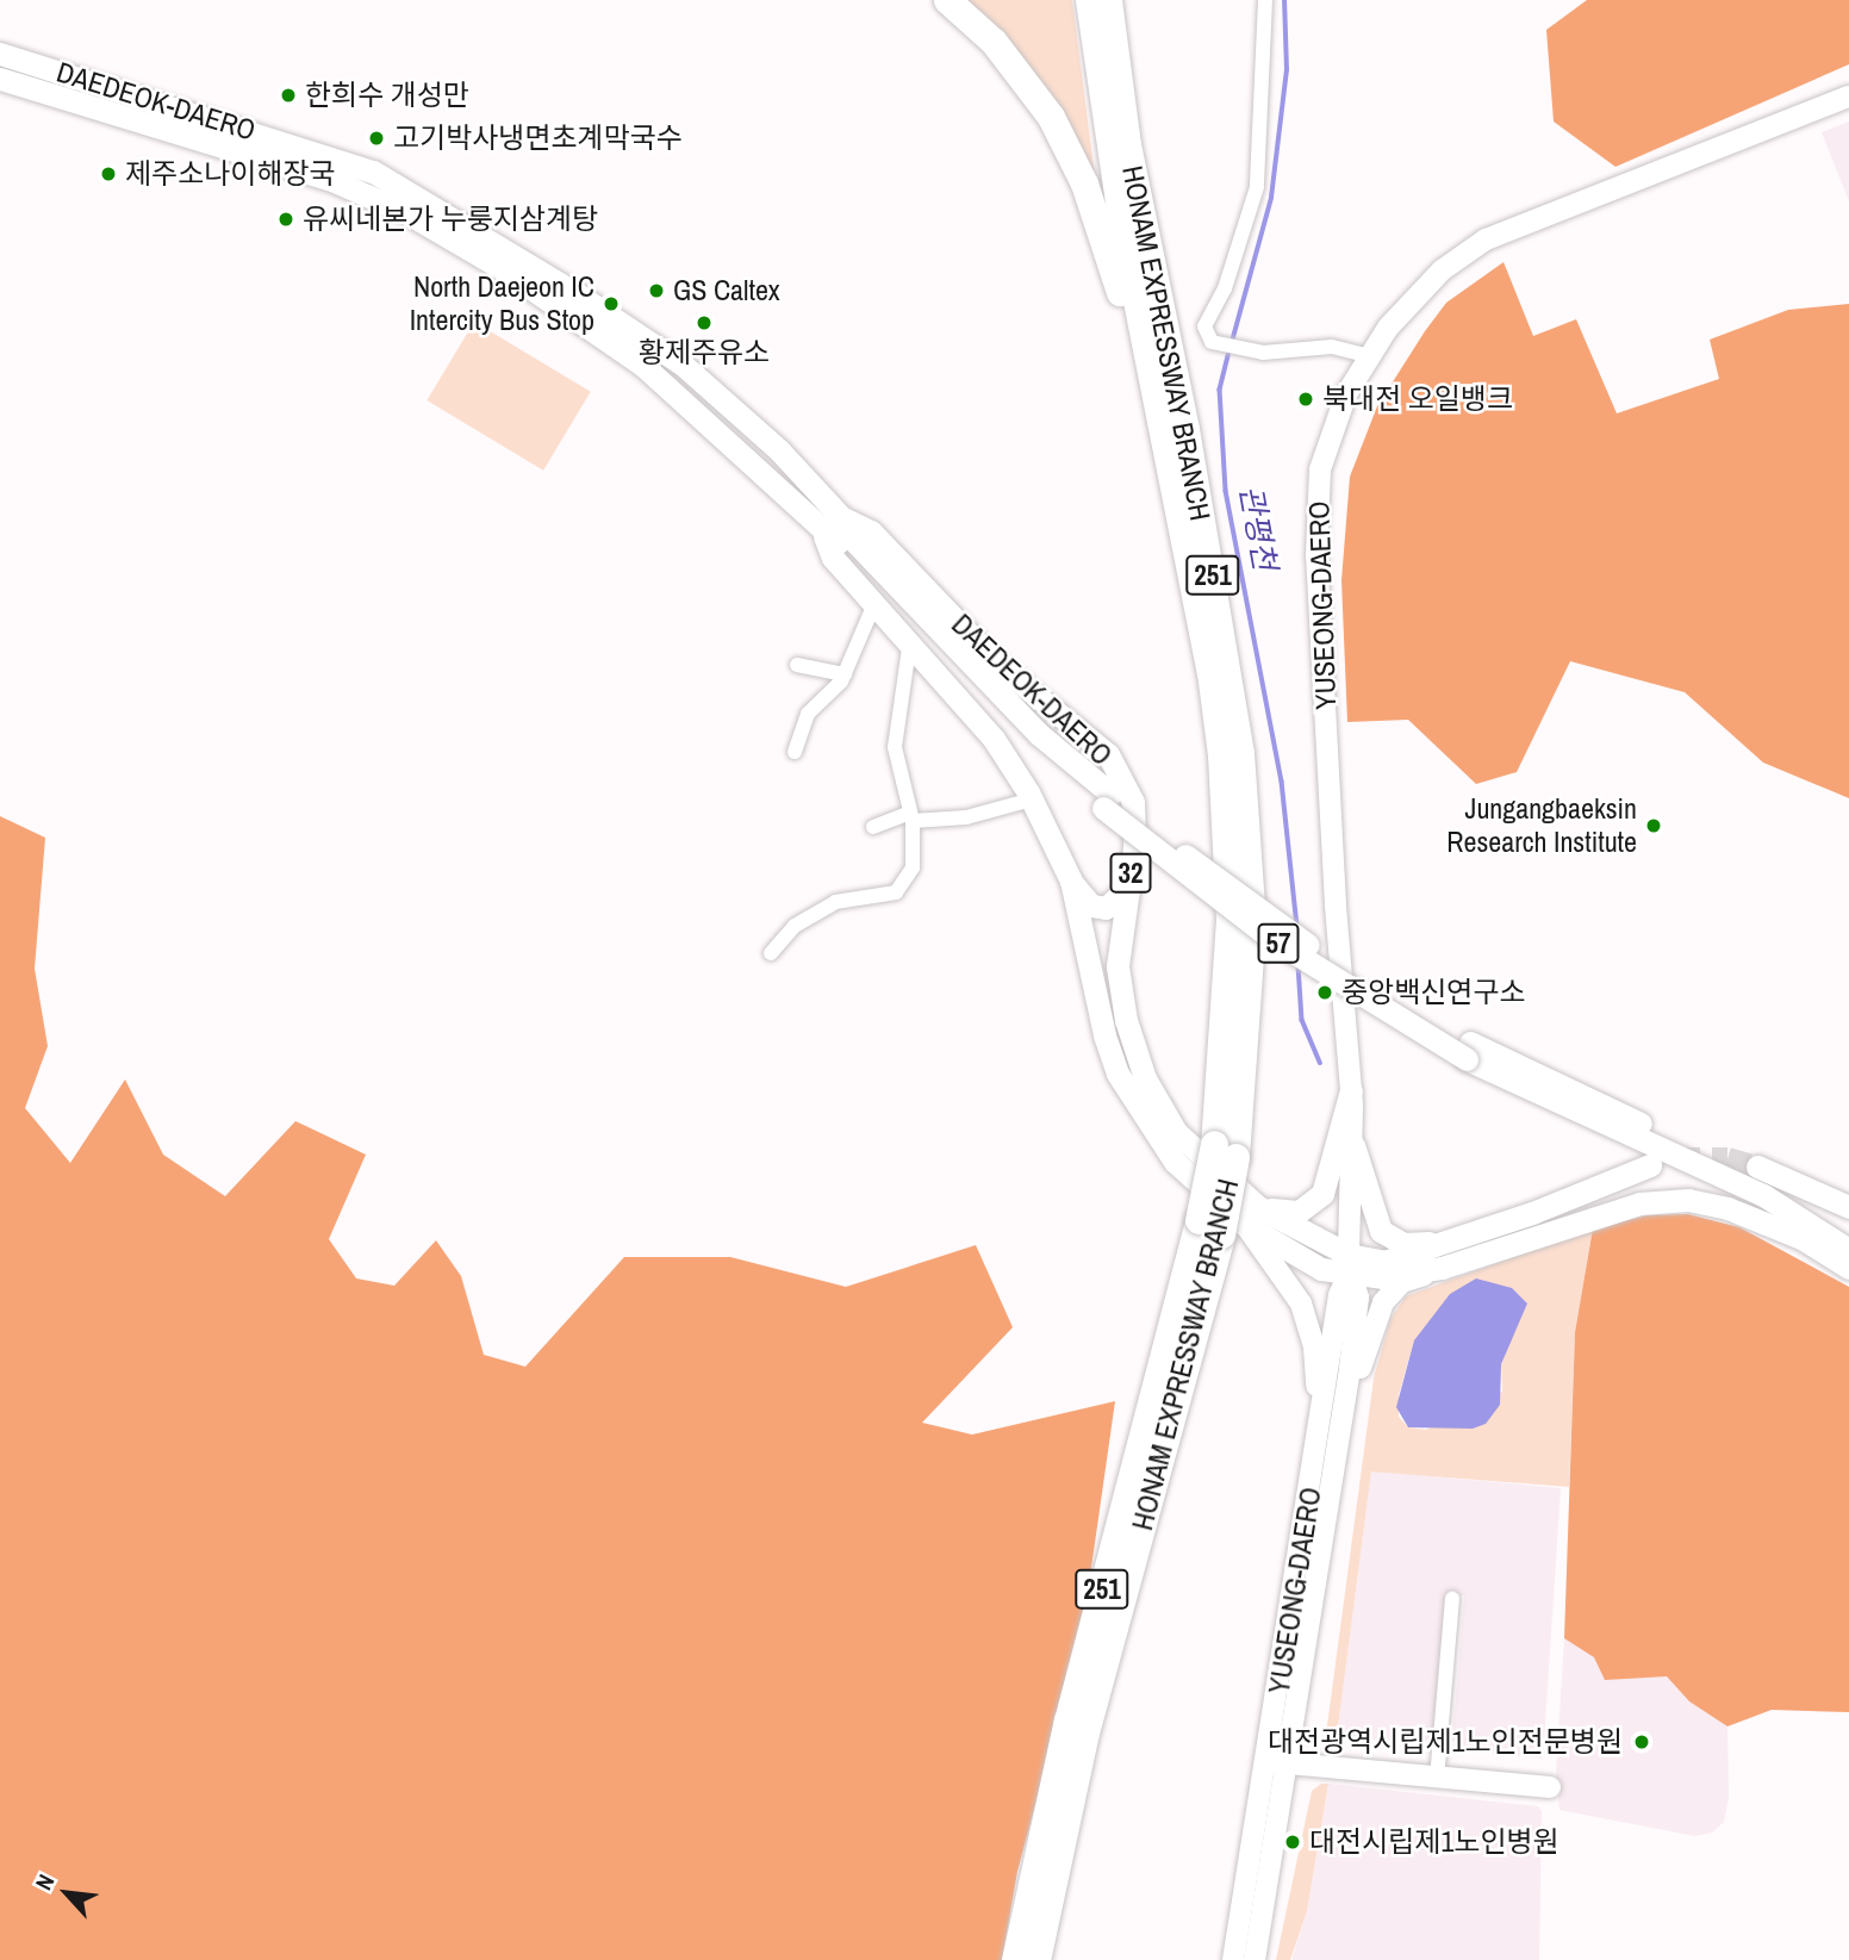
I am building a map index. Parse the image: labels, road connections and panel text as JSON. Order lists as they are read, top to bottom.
{
  "streets": {
    "highway": ["HONAM EXPRESSWAY BRANCH", "251"],
    "main road": [
      "DAEDEOK-DAERO",
      "YUSEONG-DAERO",
      "32",
      "57"
    ]
  },
  "crossings": [
    ["DAEDEOK-DAERO", "HONAM EXPRESSWAY BRANCH"],
    ["DAEDEOK-DAERO", "YUSEONG-DAERO"],
    ["DAEDEOK-DAERO", "32"],
    ["DAEDEOK-DAERO", "57"],
    ["HONAM EXPRESSWAY BRANCH", "32"],
    ["YUSEONG-DAERO", "32"]
  ],
  "water": ["관평천"],
  "places": [
    "한희수 개성만",
    "고기박사냉면초계막국수",
    "제주소나이해장국",
    "유씨네본가 누룽지삼계탕",
    "GS Caltex",
    "North Daejeon IC Intercity Bus Stop",
    "황제주유소",
    "북대전 오일뱅크",
    "Jungangbaeksin Research Institute",
    "중앙백신연구소",
    "대전광역시립제1노인전문병원",
    "대전시립제1노인병원"
  ],
  "north": "top left"
}
